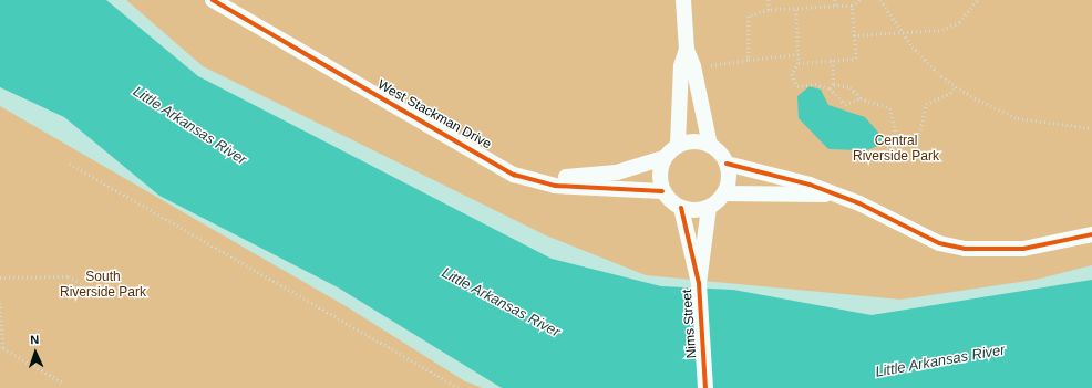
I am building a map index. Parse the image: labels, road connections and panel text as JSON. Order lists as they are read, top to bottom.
{
  "streets": {
    "street": ["West Stackman Drive", "Nims Street"]
  },
  "crossings": [
    ["West Stackman Drive", "Nims Street"]
  ],
  "water": ["Little Arkansas River"],
  "parks": ["Central Riverside Park", "South Riverside Park"],
  "north": "top"
}
